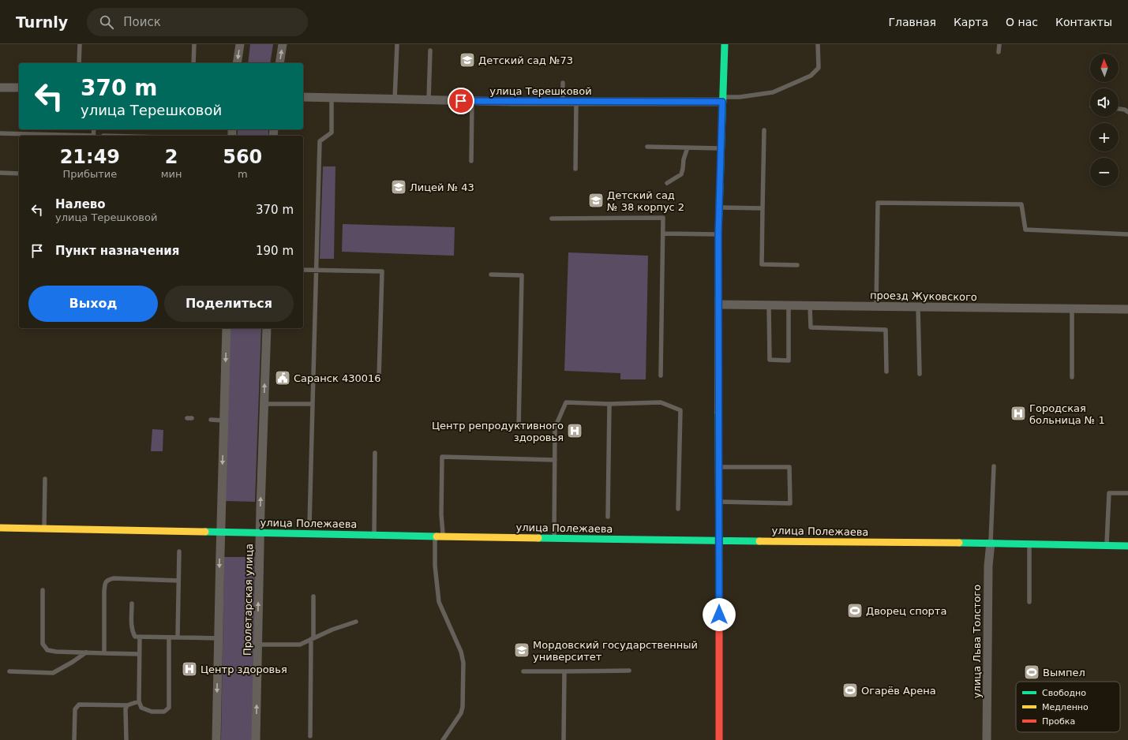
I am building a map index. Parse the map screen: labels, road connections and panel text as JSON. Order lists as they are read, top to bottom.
{
  "streets": {
    "main road": ["улица Полежаева"],
    "street": [
      "улица Терешковой",
      "проезд Жуковского",
      "Пролетарская улица",
      "улица Льва Толстого"
    ]
  },
  "crossings": [
    ["улица Полежаева", "Пролетарская улица"],
    ["улица Полежаева", "улица Льва Толстого"]
  ],
  "places": {
    "school or university": [
      "Детский сад №73",
      "Лицей № 43",
      "Детский сад № 38 корпус 2",
      "Мордовский государственный университет"
    ],
    "public building": ["Саранск 430016"],
    "hospital": ["Городская больница № 1", "Центр репродуктивного здоровья", "Центр здоровья"],
    "sports": ["Дворец cпорта", "Вымпел", "Огарёв Арена"]
  },
  "legend": ["Свободно", "Медленно", "Пробка"],
  "north": "top",
  "page": {
    "header": "Turnly",
    "search": "Поиск",
    "nav": [
      "Главная",
      "Карта",
      "О нас",
      "Контакты"
    ],
    "map_buttons": ["+", "−"],
    "turn": ["370 m", "улица Терешковой"],
    "eta": [
      "21:49",
      "Прибытие",
      "2",
      "мин",
      "560",
      "m"
    ],
    "list": [
      {
        "name": "Налево",
        "note": "улица Терешковой",
        "value": "370 m"
      },
      {
        "name": "Пункт назначения",
        "value": "190 m"
      }
    ],
    "buttons": ["Выход", "Поделиться"]
  }
}
